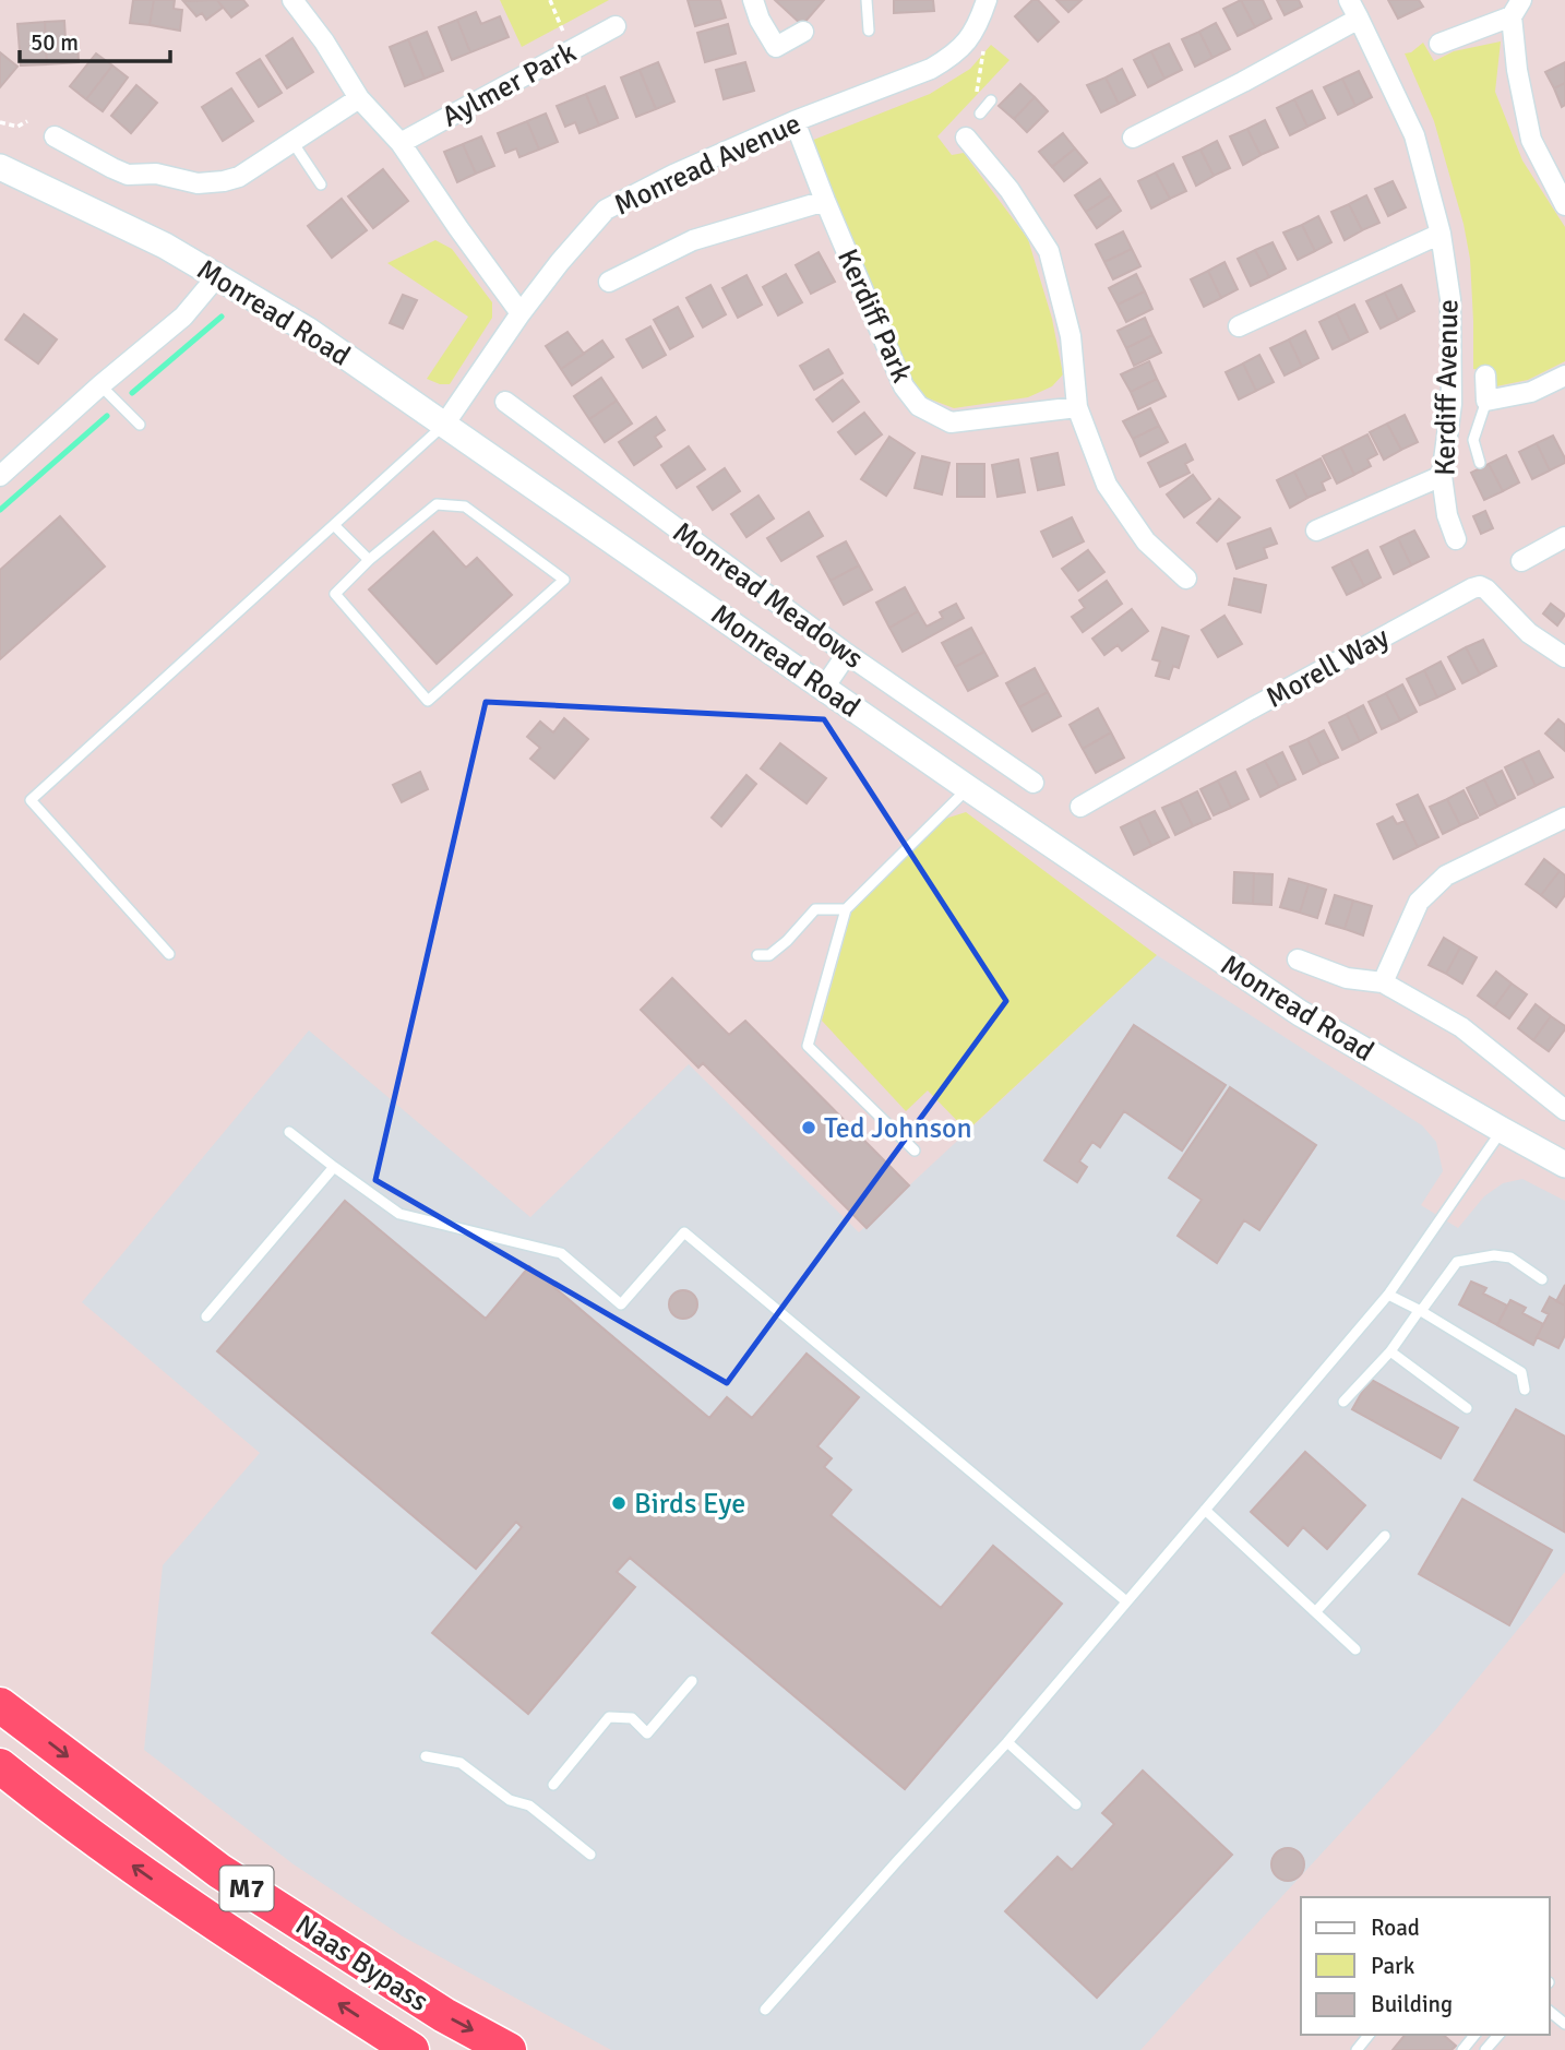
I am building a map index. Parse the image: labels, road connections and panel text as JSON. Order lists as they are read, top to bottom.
{
  "streets": {
    "highway": ["M7", "Naas Bypass"],
    "street": [
      "Aylmer Park",
      "Monread Avenue",
      "Monread Road",
      "Kerdiff Park",
      "Kerdiff Avenue",
      "Monread Meadows",
      "Morell Way"
    ]
  },
  "crossings": [
    ["Monread Avenue", "Monread Road"],
    ["Monread Avenue", "Kerdiff Park"]
  ],
  "places": ["Ted Johnson", "Birds Eye"],
  "legend": ["Road", "Park", "Building"],
  "scale_bar": "50 m"
}
